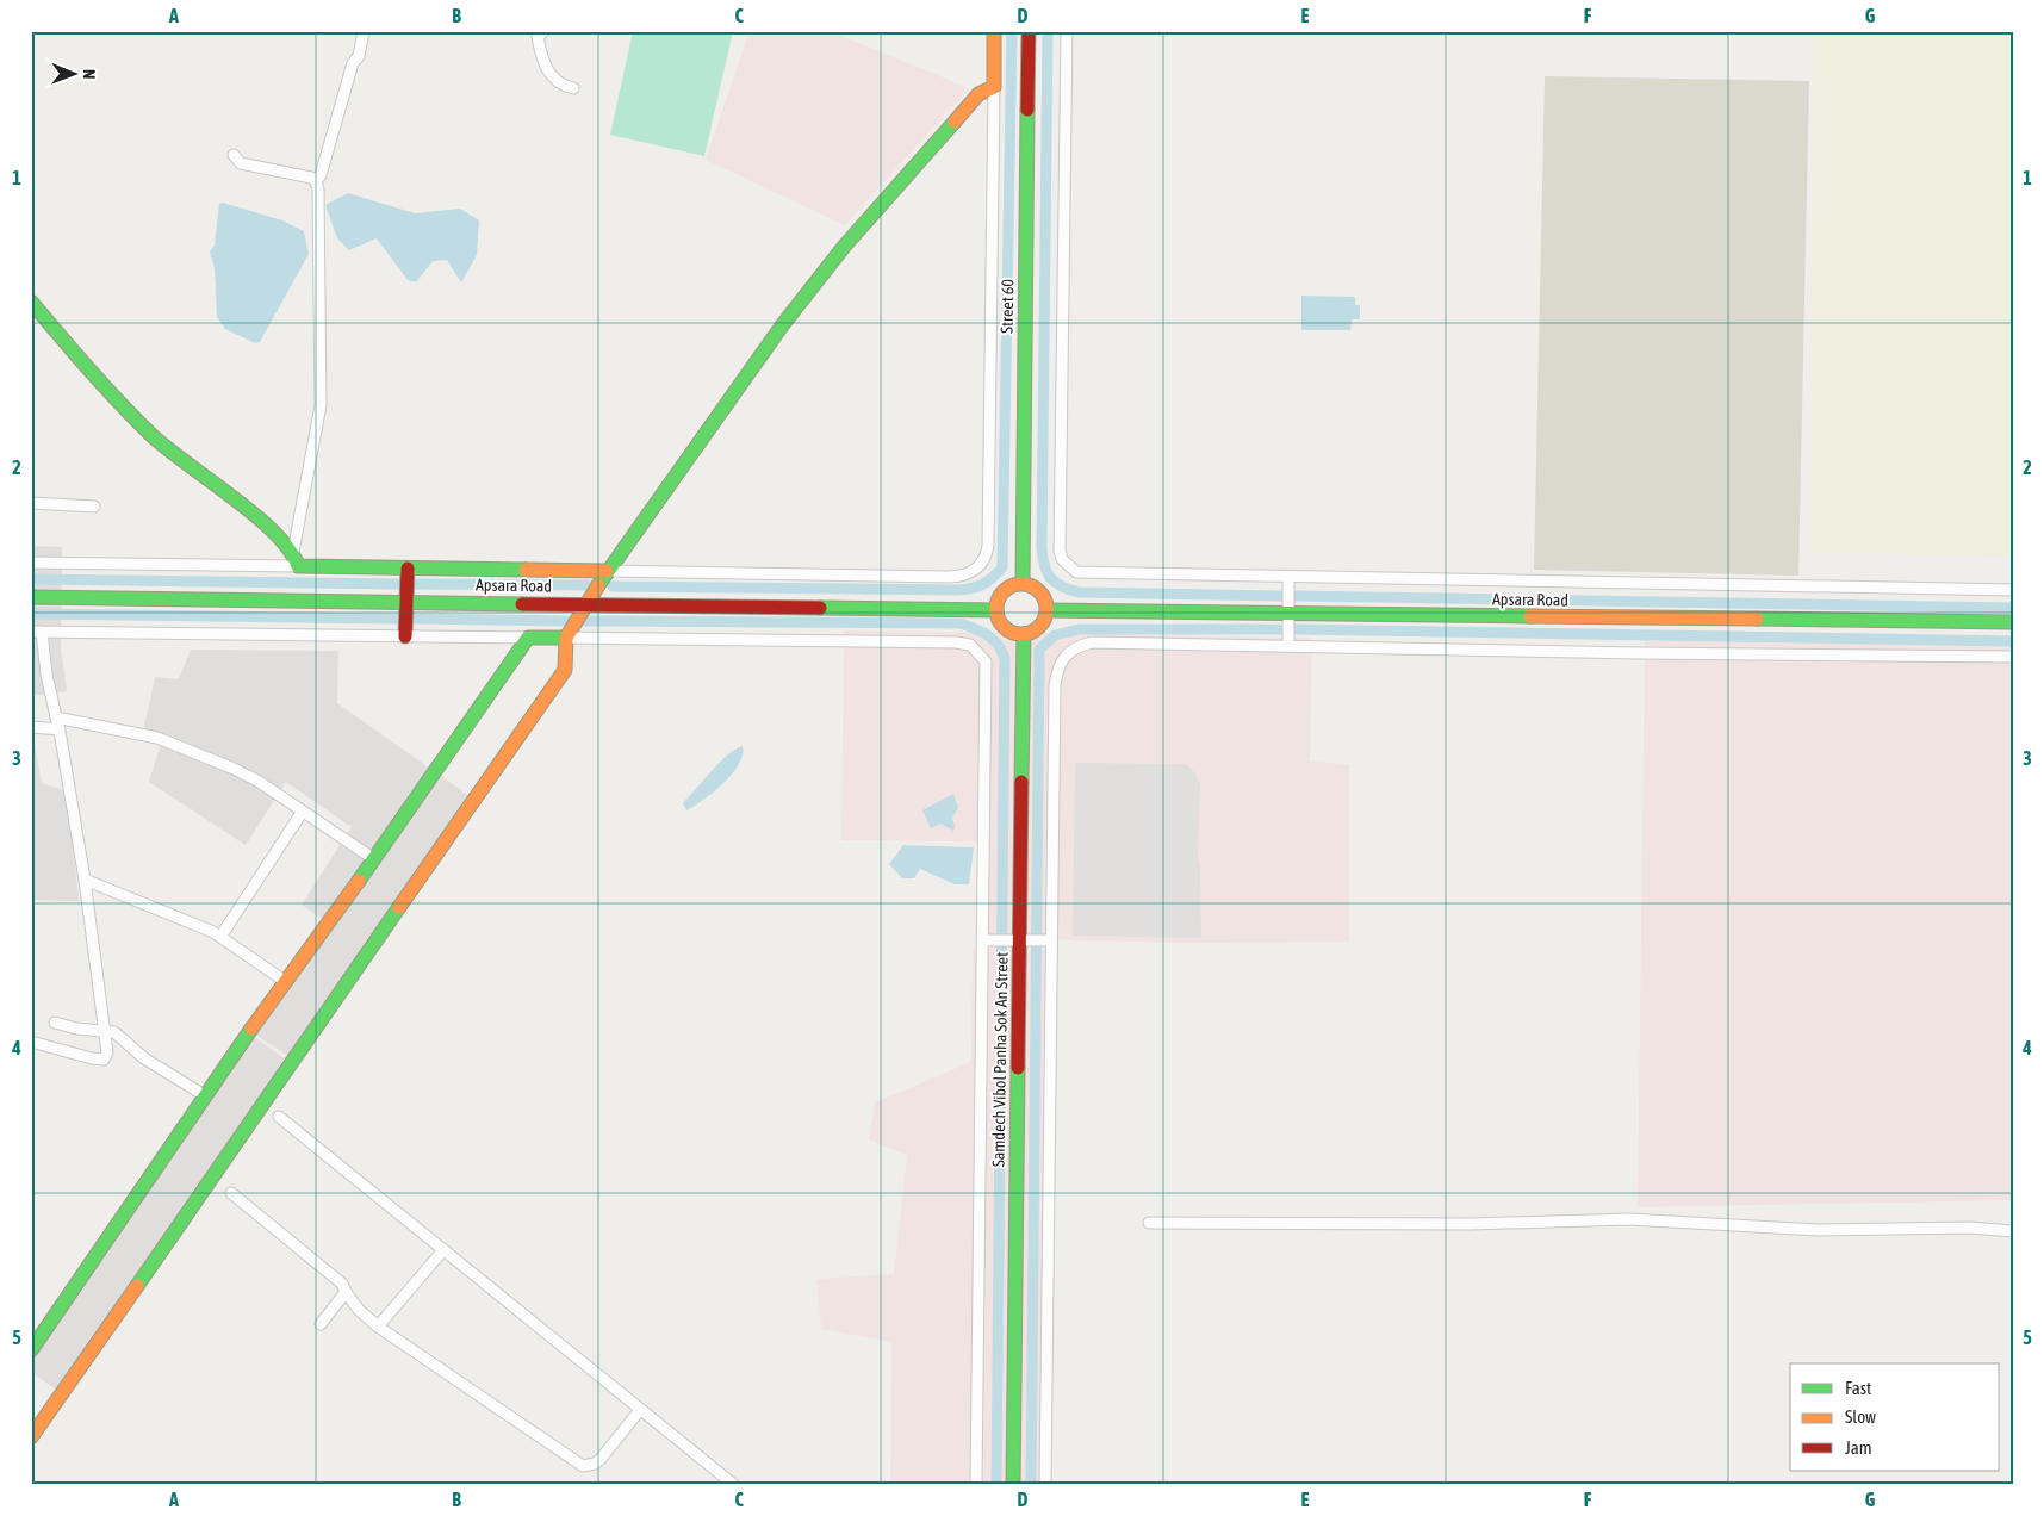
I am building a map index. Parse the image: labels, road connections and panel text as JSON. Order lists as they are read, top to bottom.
{
  "streets": {
    "street": ["Street 60", "Apsara Road", "Samdech Vibol Panha Sok An Street"]
  },
  "crossings": [
    ["Street 60", "Apsara Road"],
    ["Street 60", "Samdech Vibol Panha Sok An Street"],
    ["Apsara Road", "Samdech Vibol Panha Sok An Street"]
  ],
  "legend": ["Fast", "Slow", "Jam"],
  "north": "right",
  "grid": {
    "columns": [
      "A",
      "B",
      "C",
      "D",
      "E",
      "F",
      "G"
    ],
    "rows": [
      "1",
      "2",
      "3",
      "4",
      "5"
    ]
  }
}
